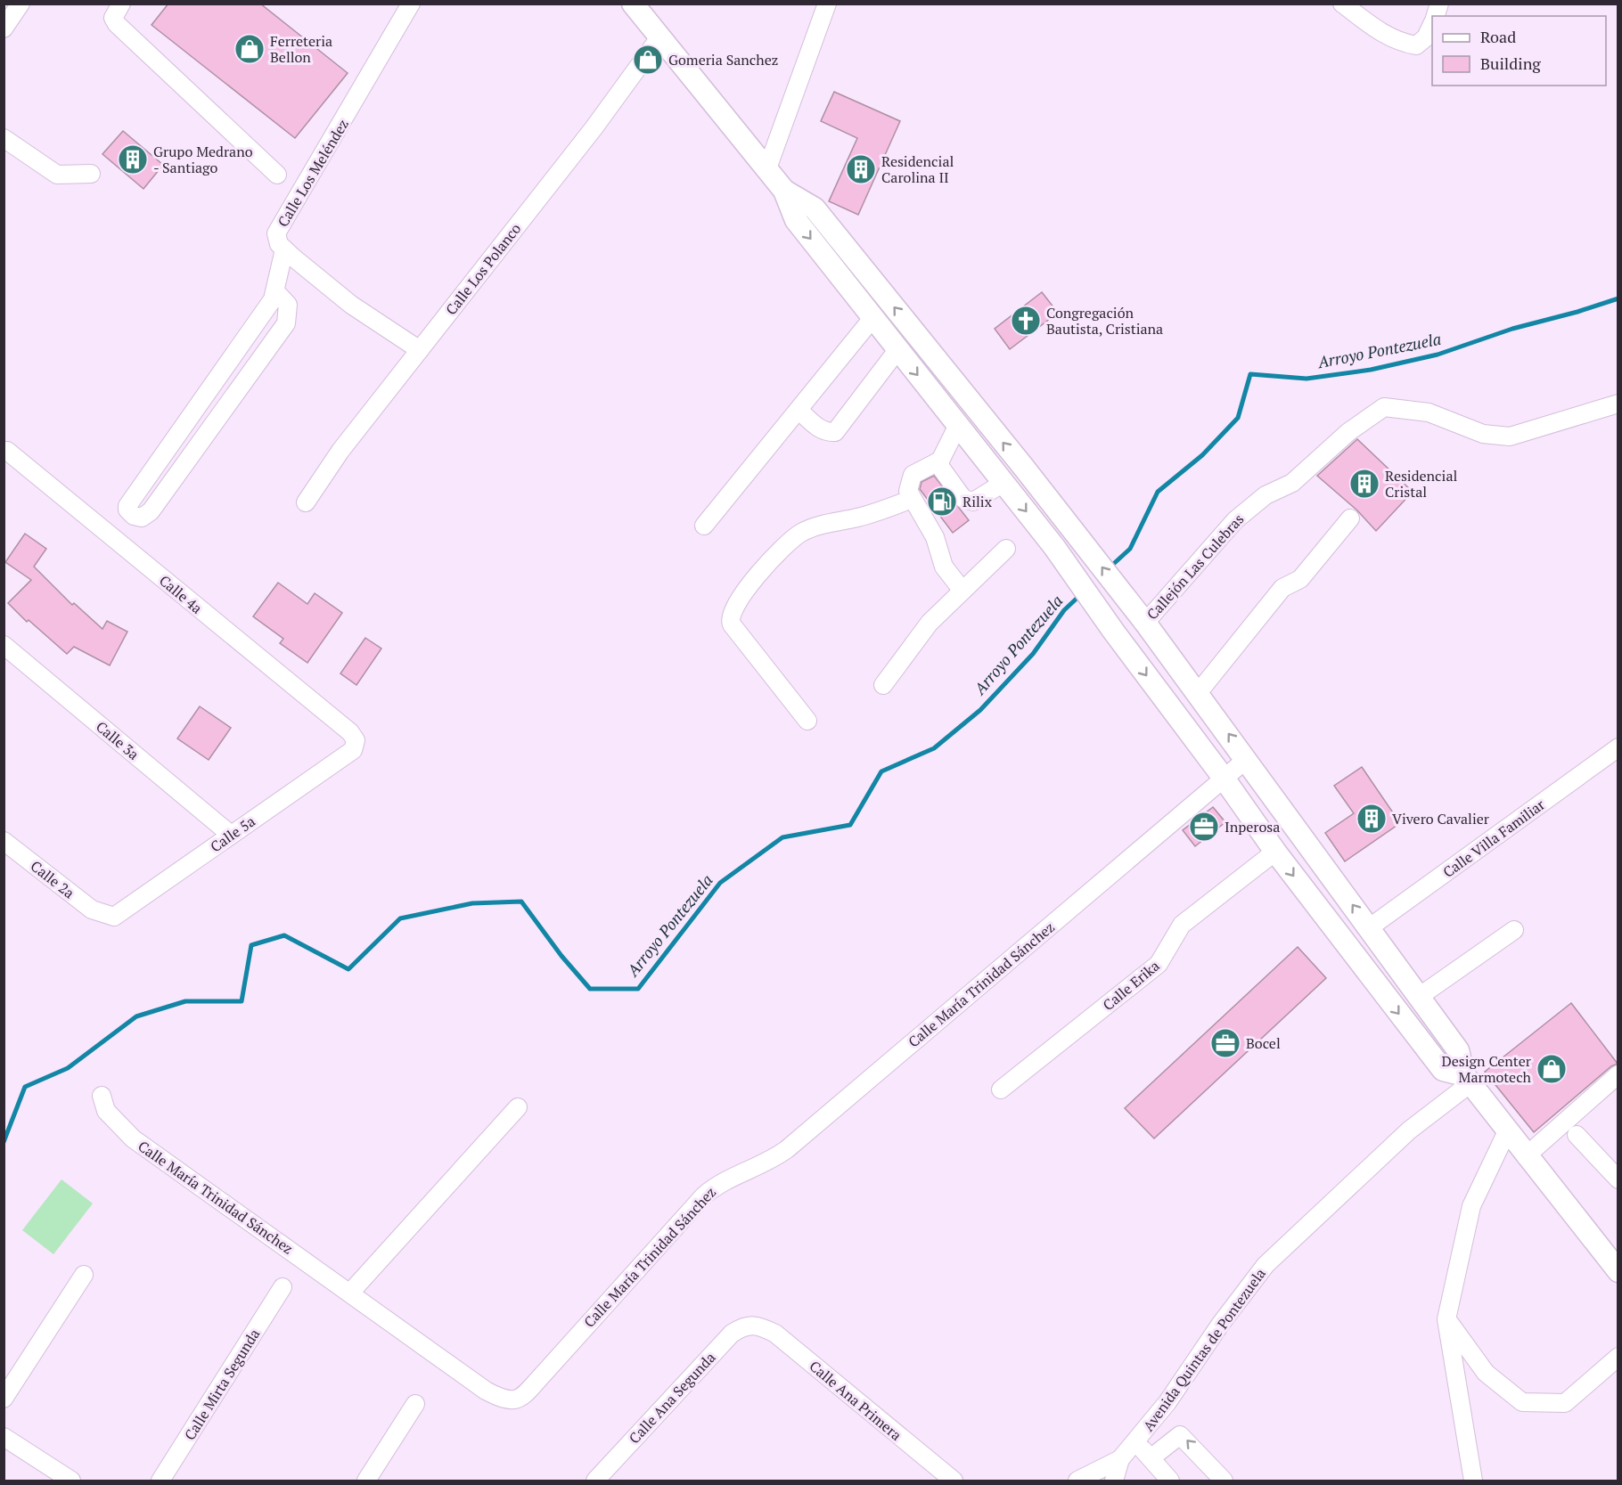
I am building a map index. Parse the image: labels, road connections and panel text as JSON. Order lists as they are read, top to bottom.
{
  "streets": {
    "street": [
      "Calle Los Meléndez",
      "Calle Los Polanco",
      "Callejón Las Culebras",
      "Calle 4a",
      "Calle 3a",
      "Calle 5a",
      "Calle Villa Familiar",
      "Calle 2a",
      "Calle María Trinidad Sánchez",
      "Calle Erika",
      "Avenida Quintas de Pontezuela",
      "Calle Mirta Segunda",
      "Calle Ana Segunda",
      "Calle Ana Primera"
    ]
  },
  "crossings": [
    ["Calle Los Meléndez", "Calle Los Polanco"],
    ["Calle 4a", "Calle 5a"],
    ["Calle 3a", "Calle 5a"],
    ["Calle 5a", "Calle 2a"],
    ["Calle Ana Segunda", "Calle Ana Primera"]
  ],
  "water": ["Arroyo Pontezuela"],
  "places": {
    "shop": ["Ferreteria Bellon", "Gomeria Sanchez", "Design Center Marmotech"],
    "building": [
      "Grupo Medrano - Santiago",
      "Residencial Carolina II",
      "Residencial Cristal",
      "Vivero Cavalier"
    ],
    "church": ["Congregación Bautista, Cristiana"],
    "fuel station": ["Rilix"],
    "office": ["Inperosa", "Bocel"]
  },
  "legend": ["Road", "Building"]
}
